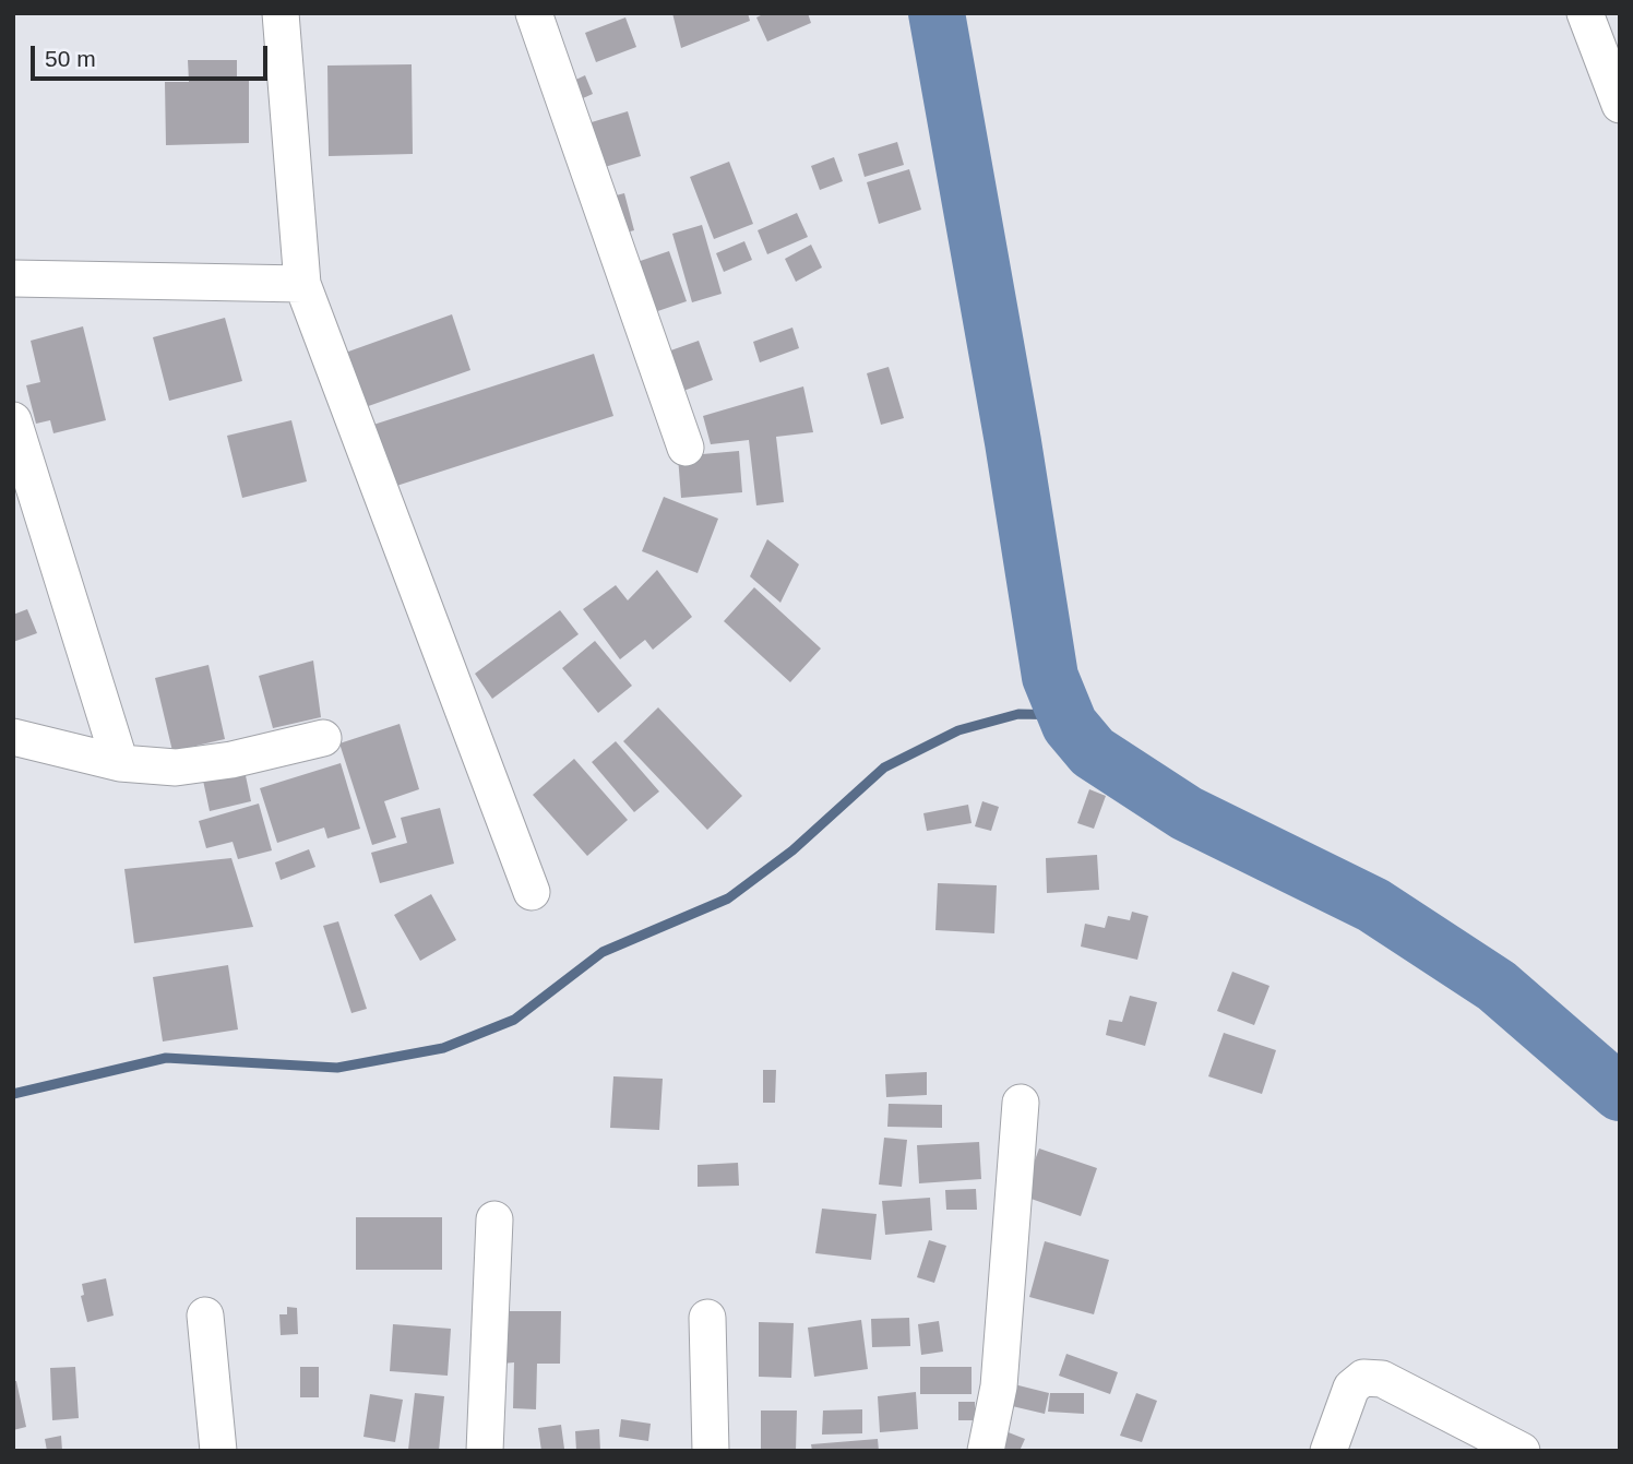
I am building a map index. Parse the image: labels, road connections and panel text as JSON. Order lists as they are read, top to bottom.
{
  "scale_bar": "50 m"
}
